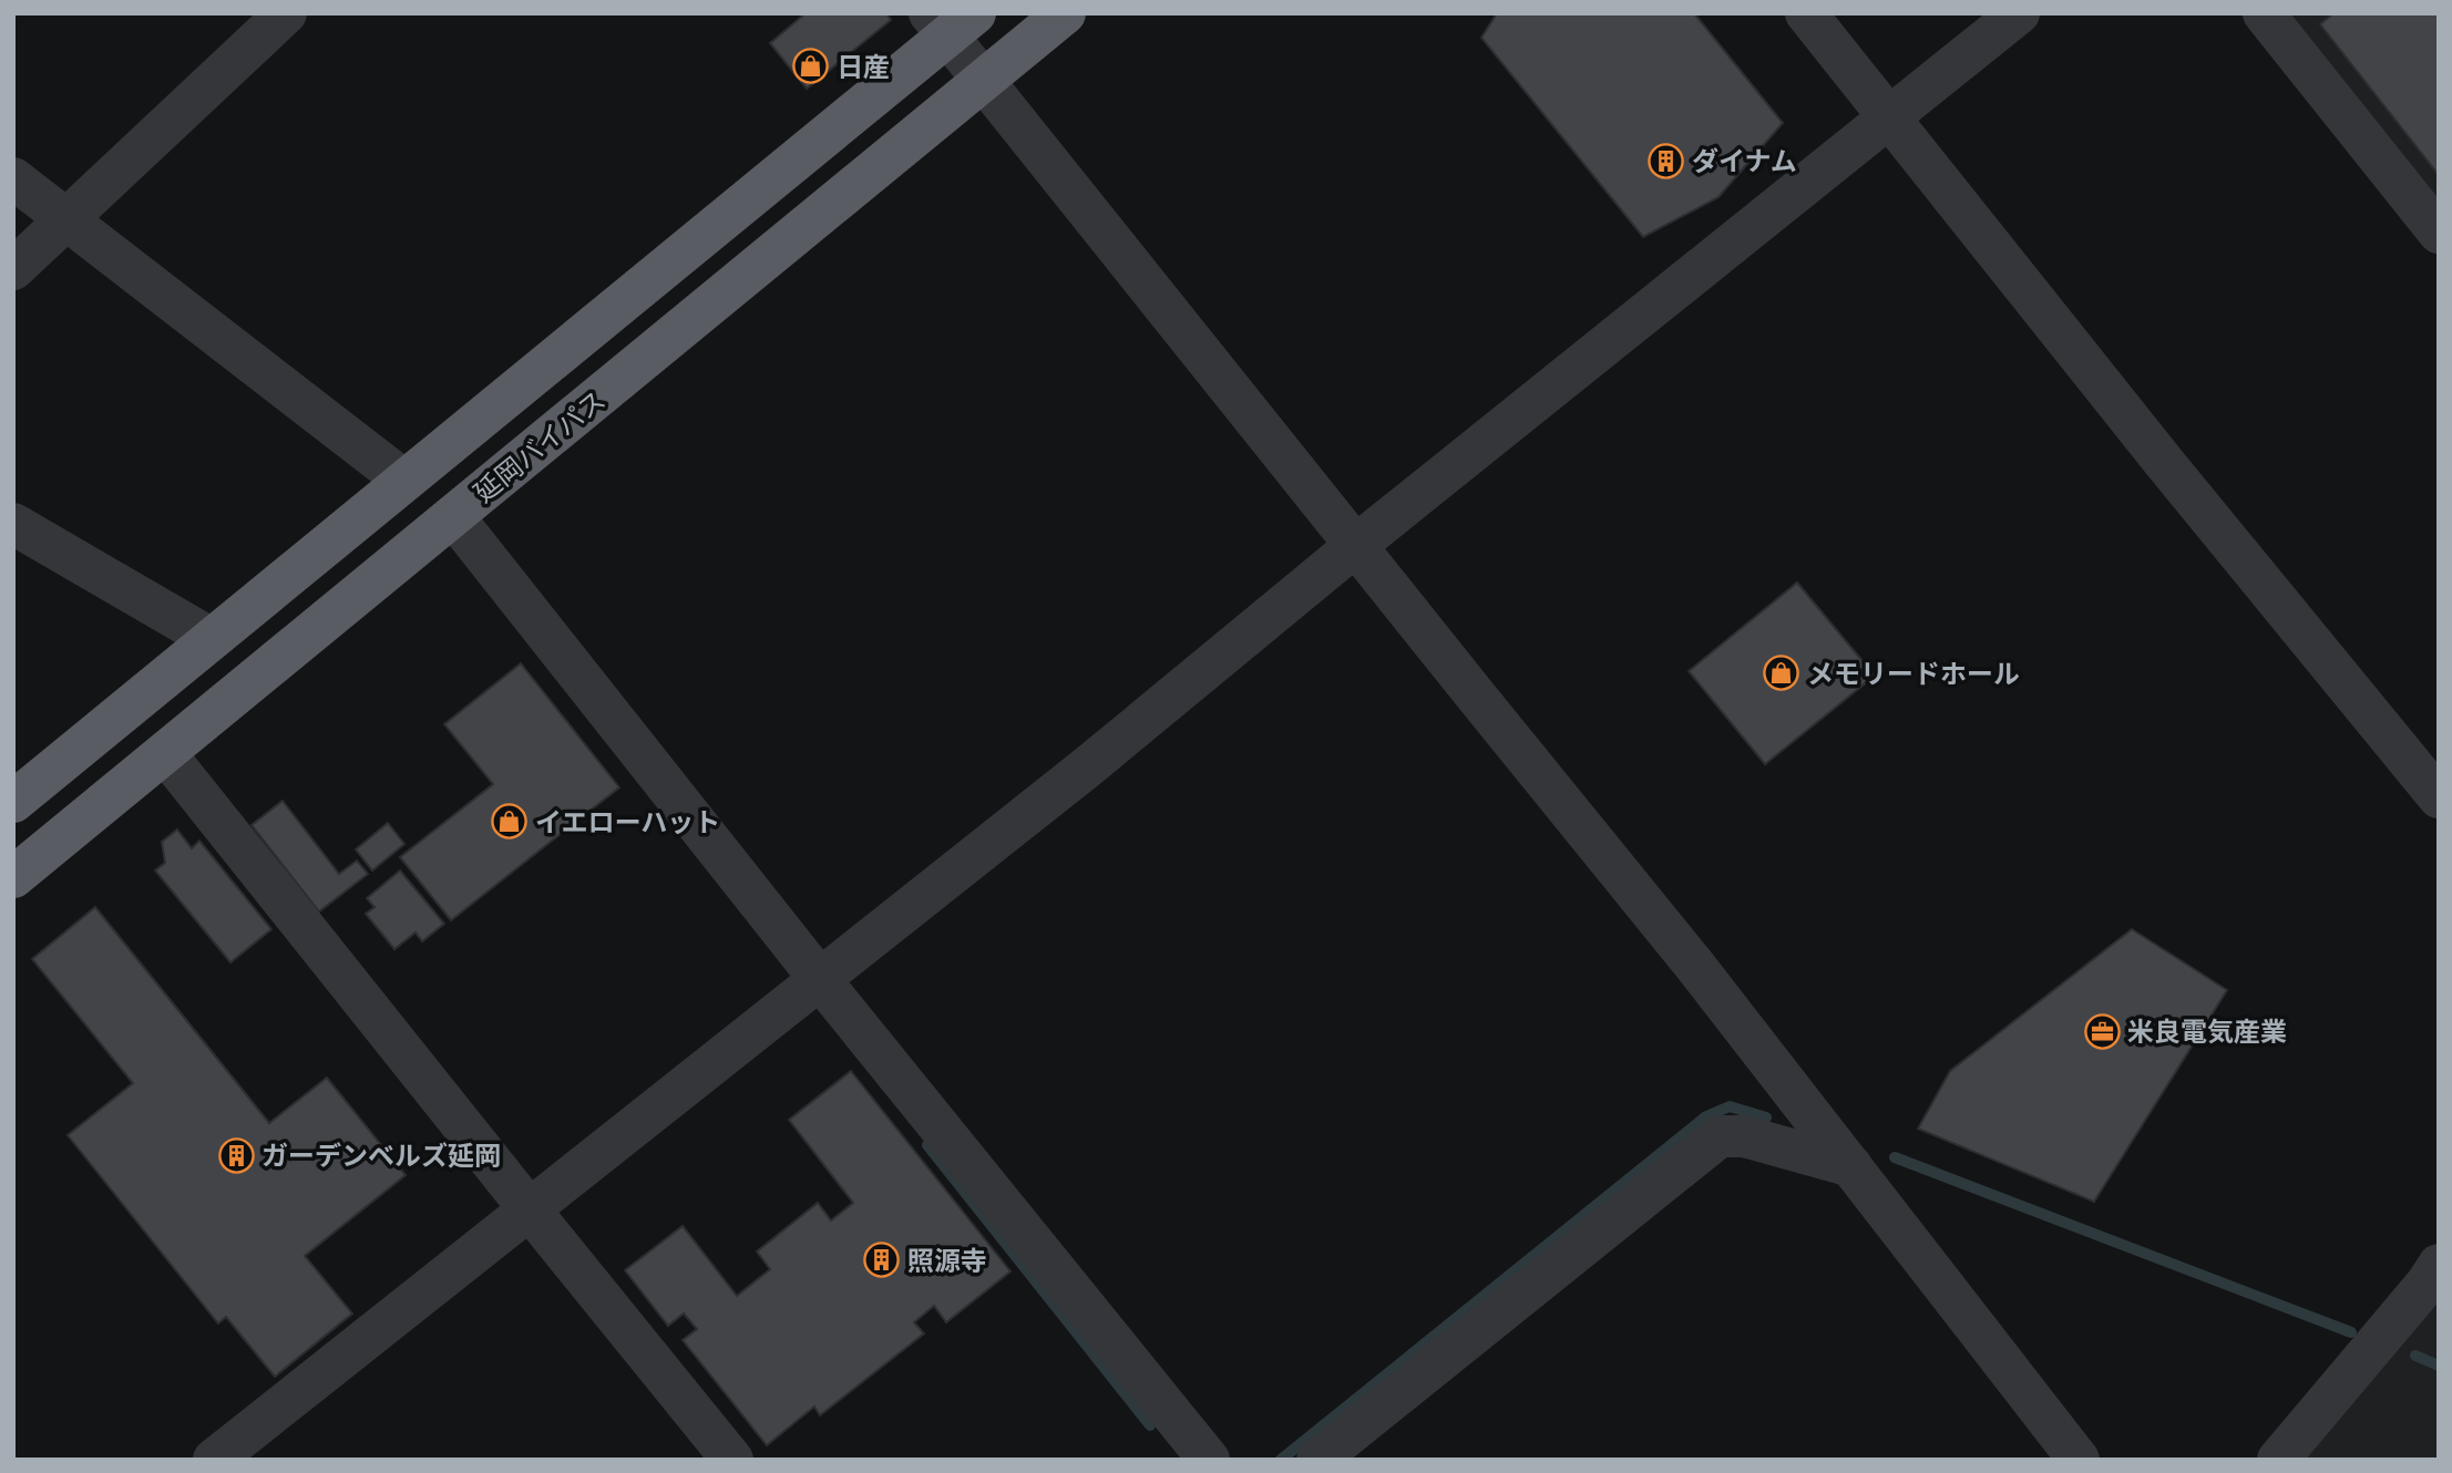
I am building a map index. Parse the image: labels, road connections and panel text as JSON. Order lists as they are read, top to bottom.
{
  "streets": {
    "highway": ["延岡バイパス"]
  },
  "places": {
    "shop": ["日産", "メモリードホール", "イエローハット"],
    "building": ["ダイナム", "ガーデンベルズ延岡", "照源寺"],
    "office": ["米良電気産業"]
  }
}
